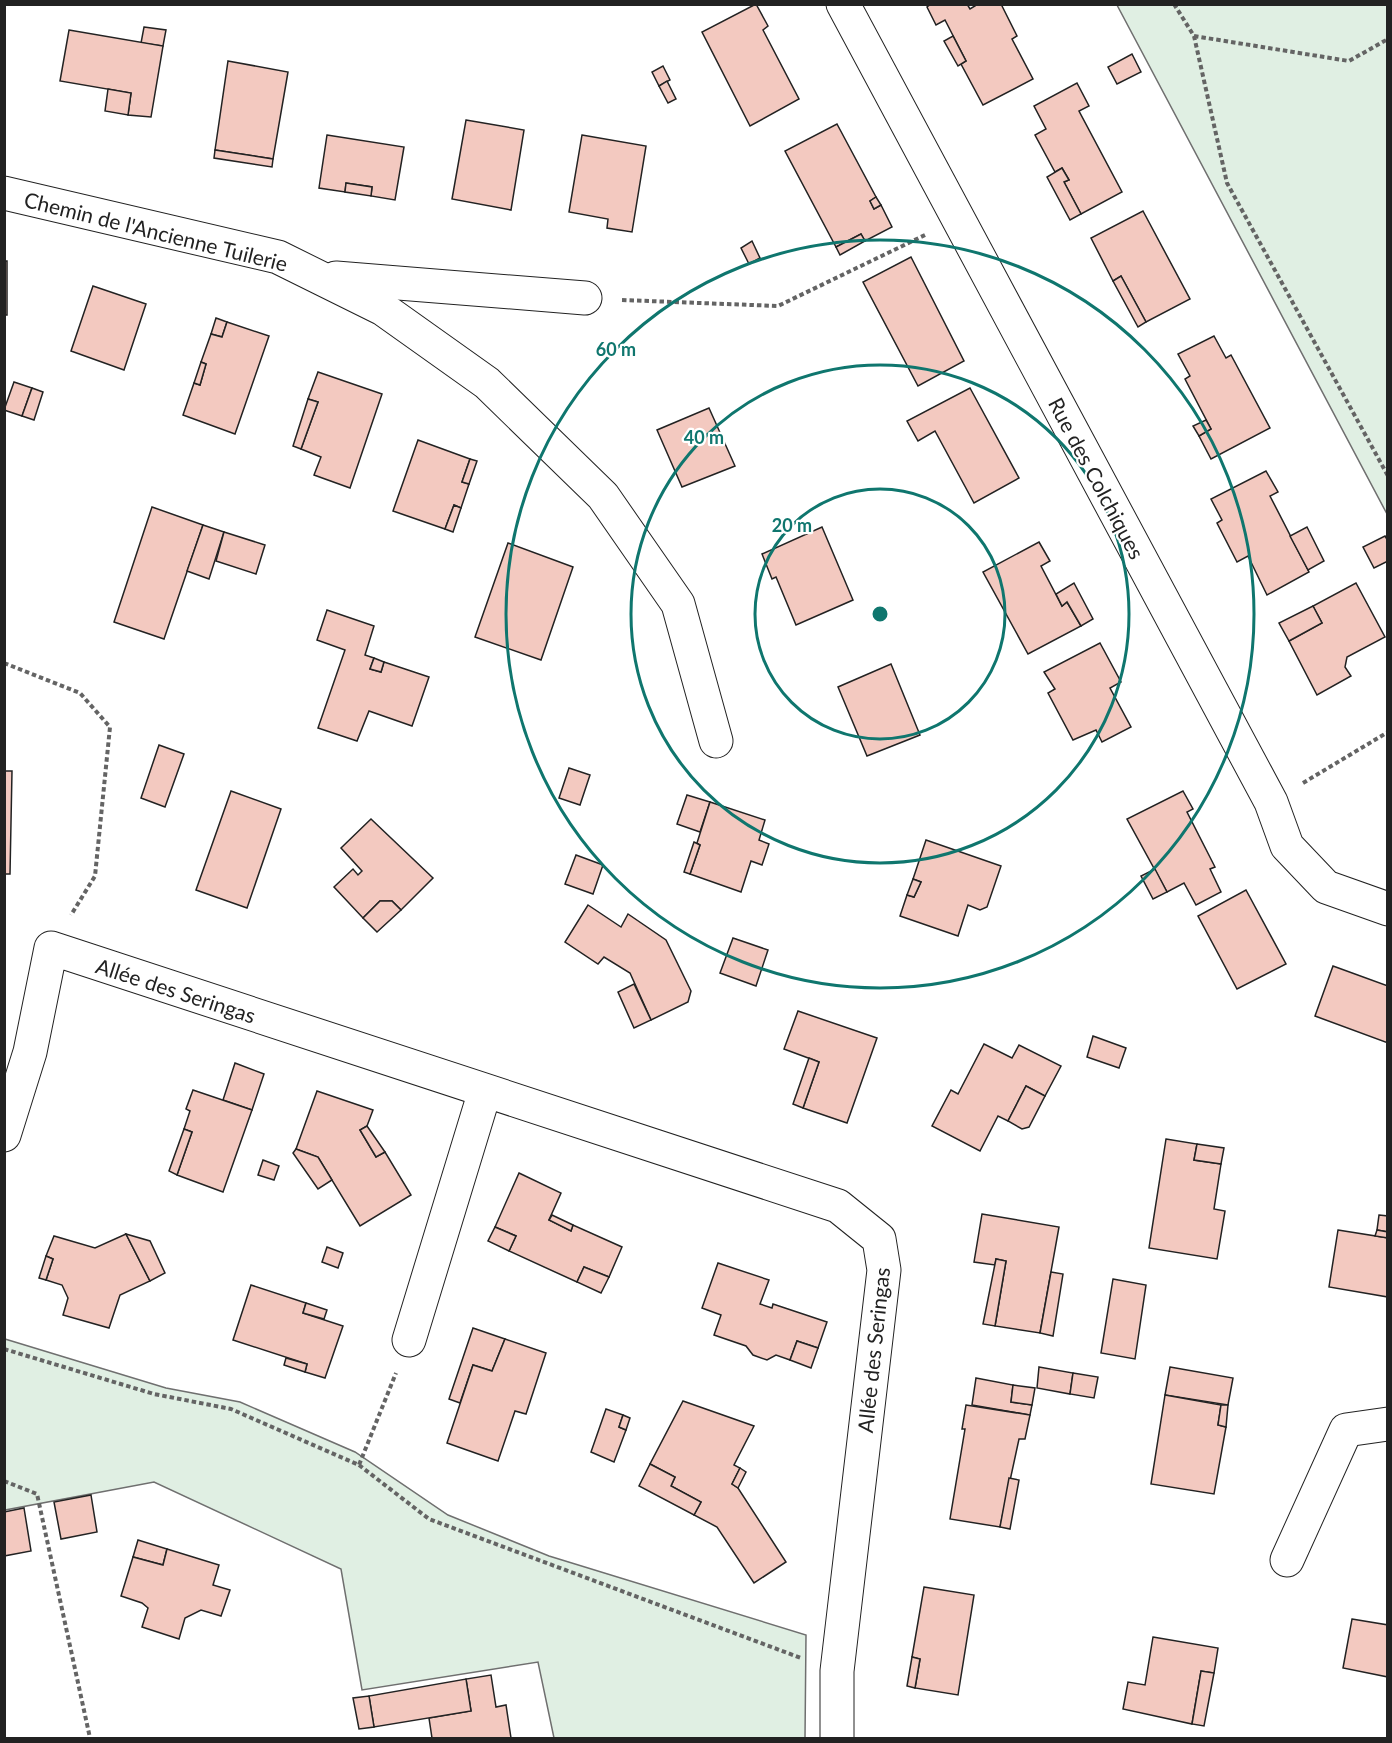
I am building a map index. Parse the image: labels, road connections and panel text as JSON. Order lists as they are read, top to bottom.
{
  "streets": {
    "street": ["Chemin de l'Ancienne Tuilerie", "Rue des Colchiques", "Allée des Seringas"]
  },
  "rings": ["60 m", "40 m", "20 m"]
}
